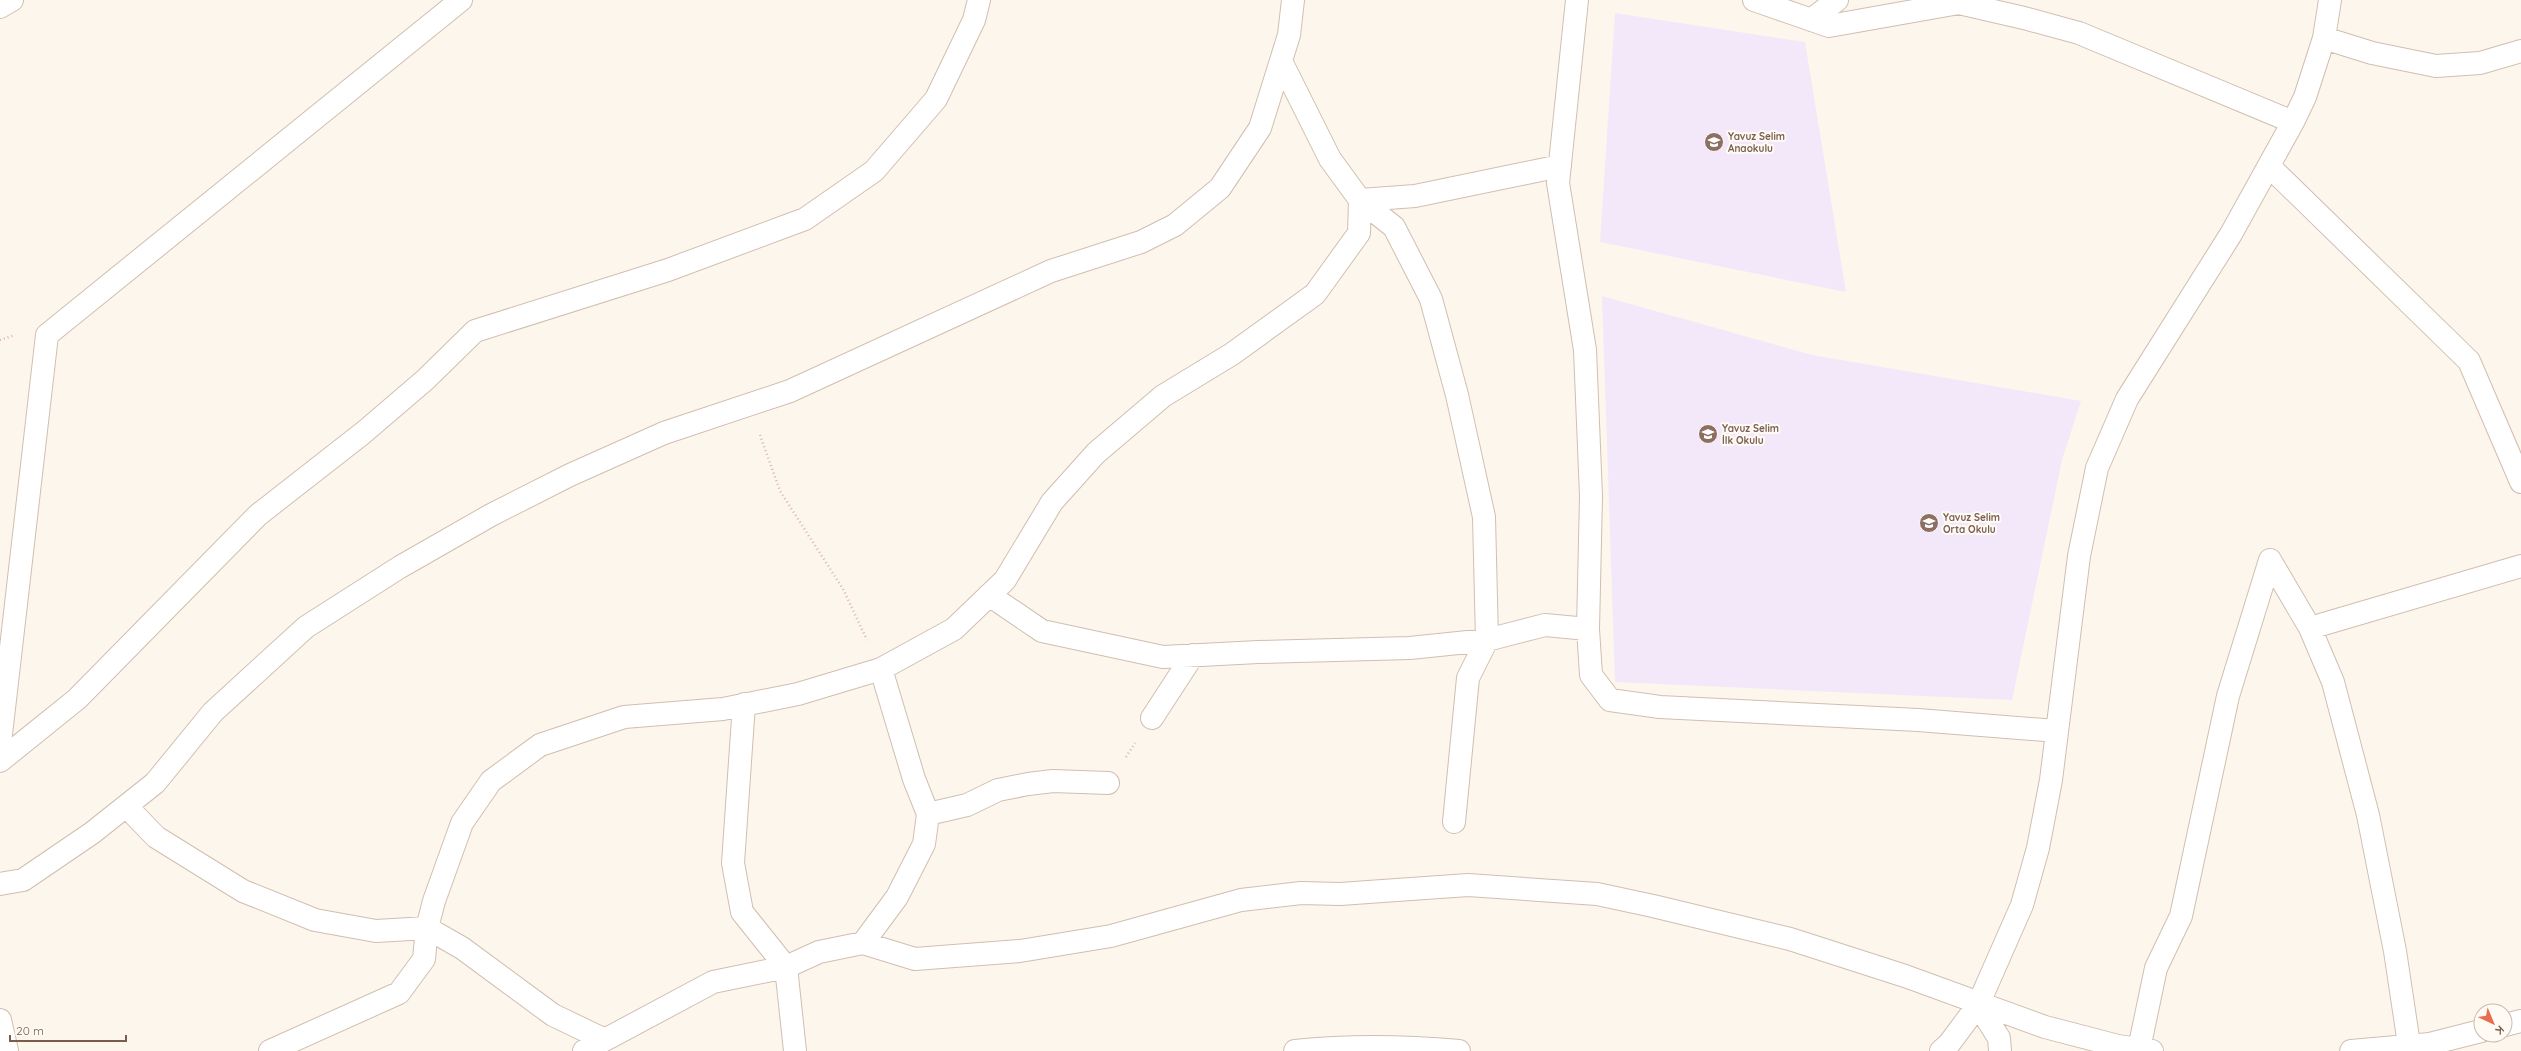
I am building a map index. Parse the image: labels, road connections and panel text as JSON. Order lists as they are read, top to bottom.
{
  "places": {
    "school or university": ["Yavuz Selim Anaokulu", "Yavuz Selim İlk Okulu", "Yavuz Selim Orta Okulu"]
  },
  "scale_bar": "20 m",
  "north": "bottom right"
}
